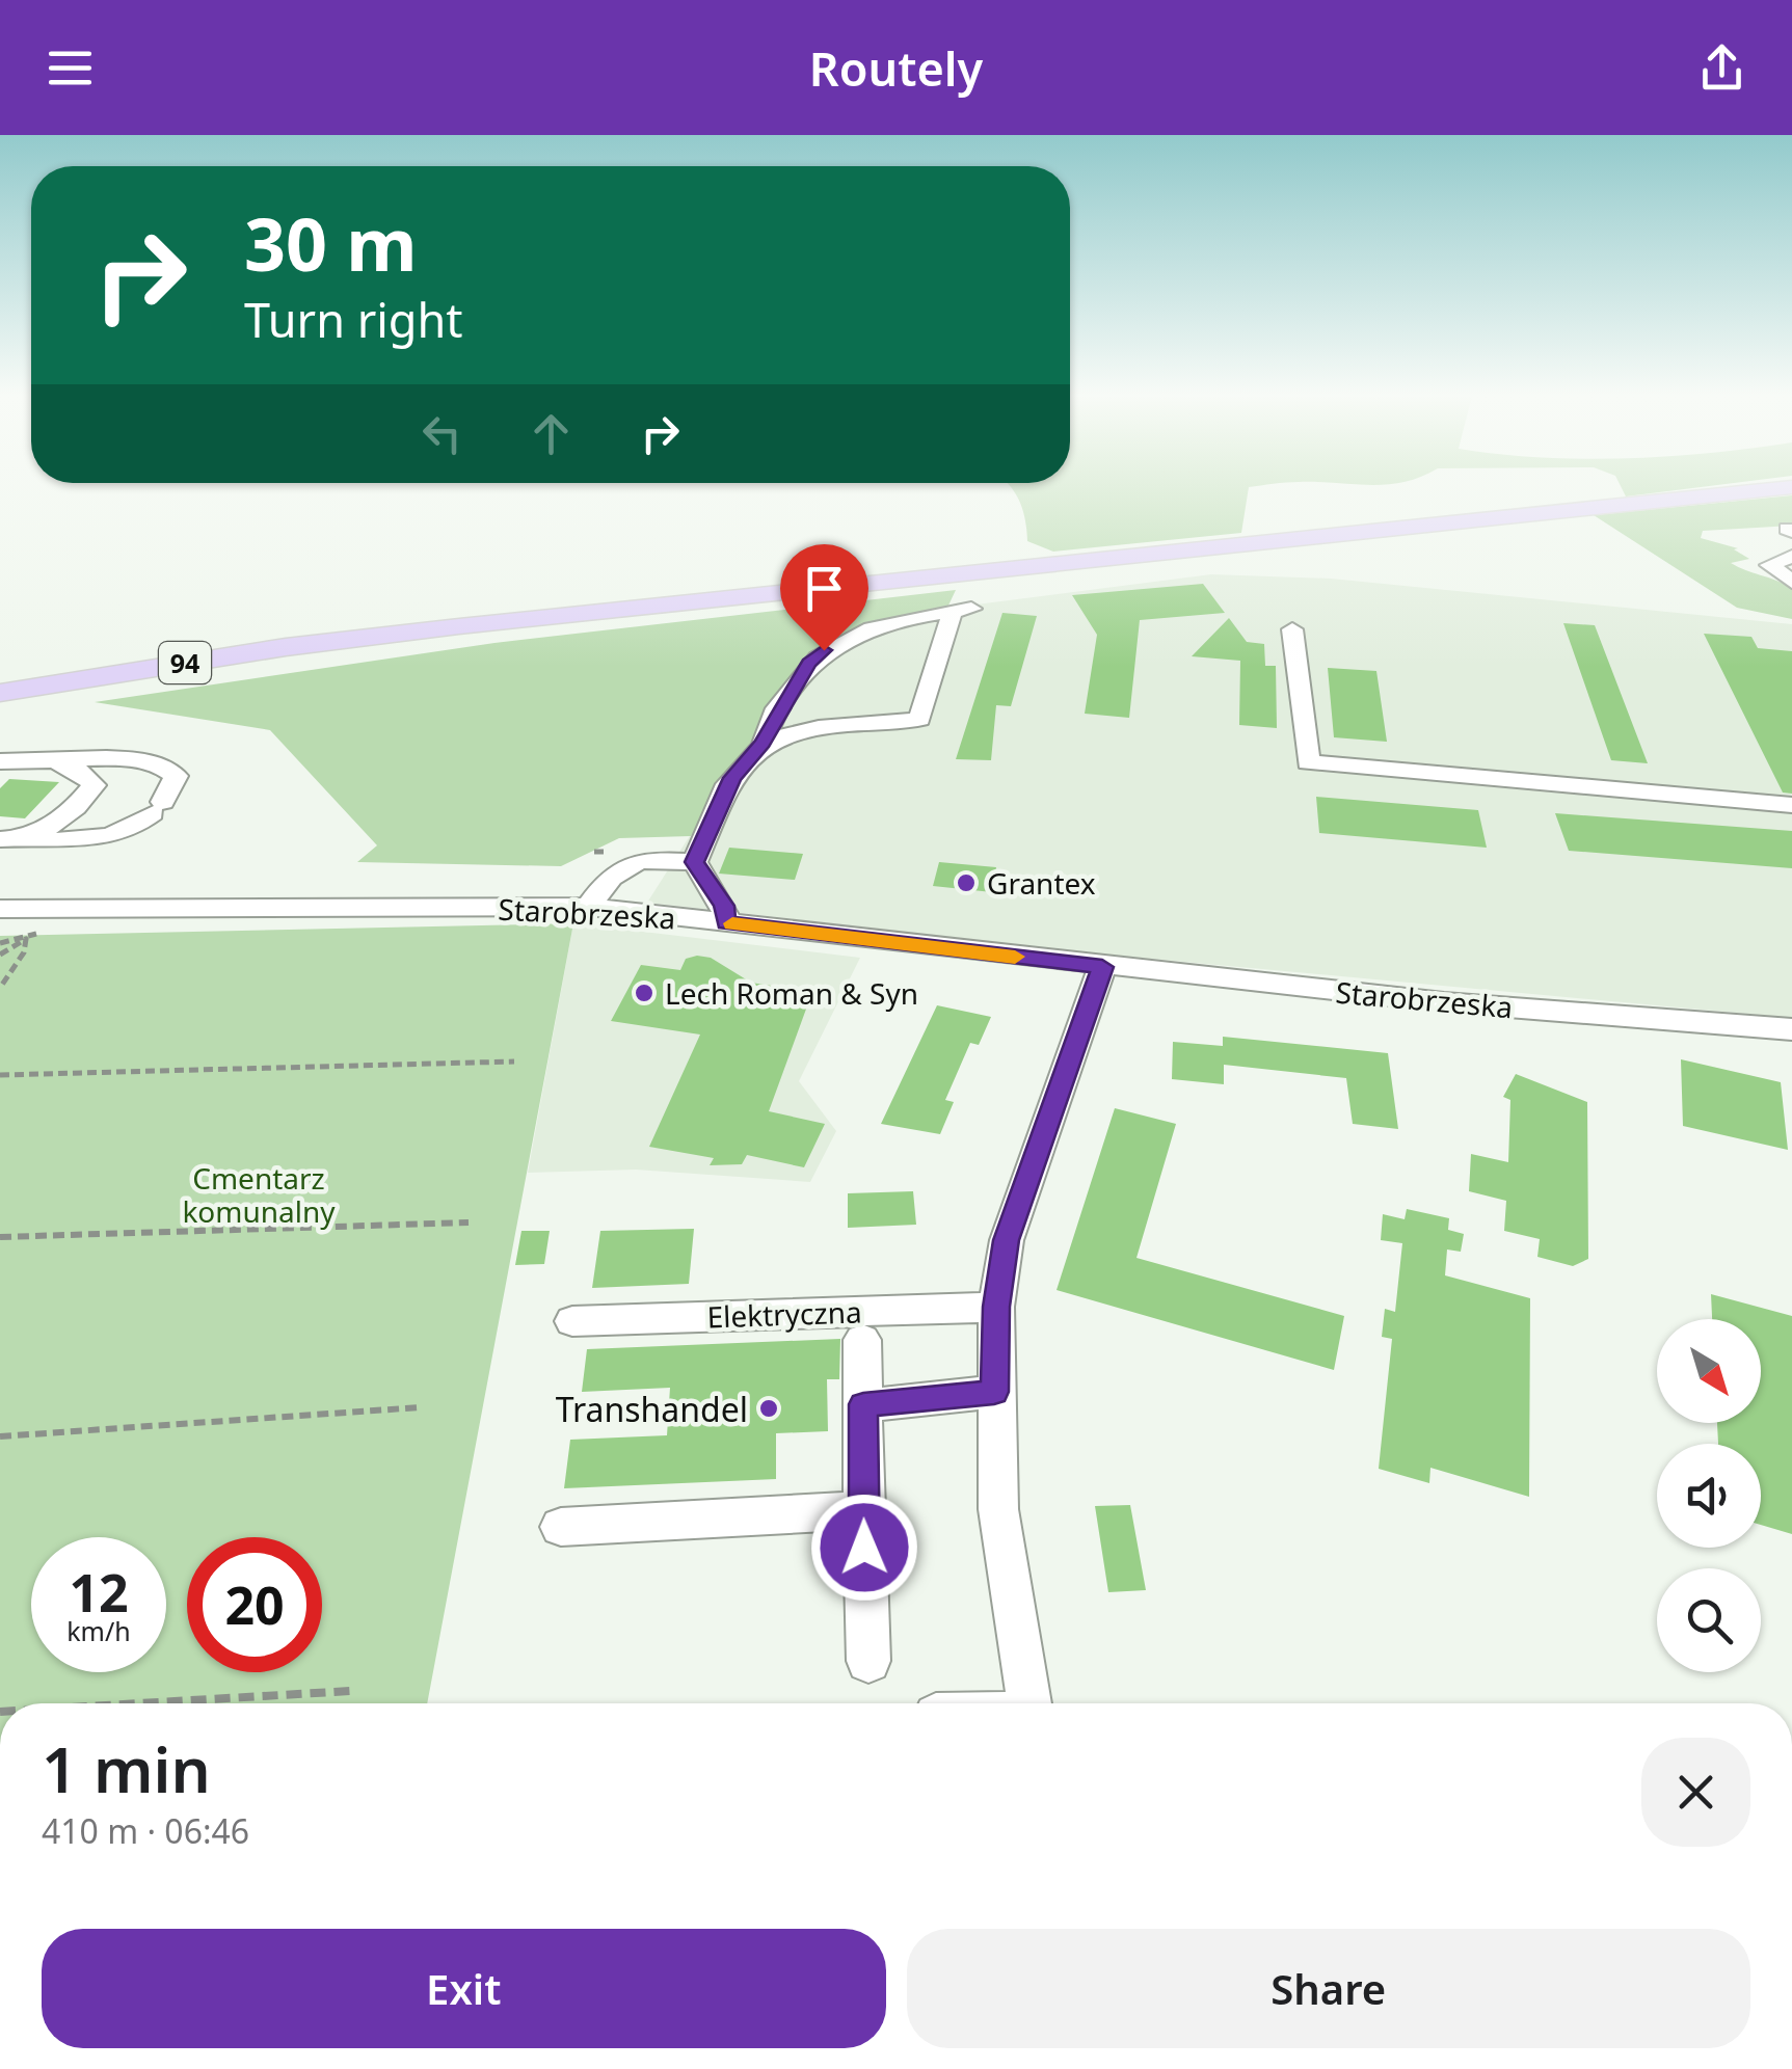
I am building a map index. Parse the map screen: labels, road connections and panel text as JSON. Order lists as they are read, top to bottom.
{
  "streets": {
    "main road": ["94"],
    "street": ["Starobrzeska", "Elektryczna"]
  },
  "parks": ["Cmentarz komunalny"],
  "places": ["Grantex", "Lech Roman & Syn", "Transhandel"],
  "north": "bottom right",
  "page": {
    "header": "Routely",
    "turn": ["30 m", "Turn right"],
    "speed": "12 km/h",
    "limit": "20",
    "heading": ["1 min", "410 m · 06:46"],
    "buttons": ["Exit", "Share"]
  }
}
